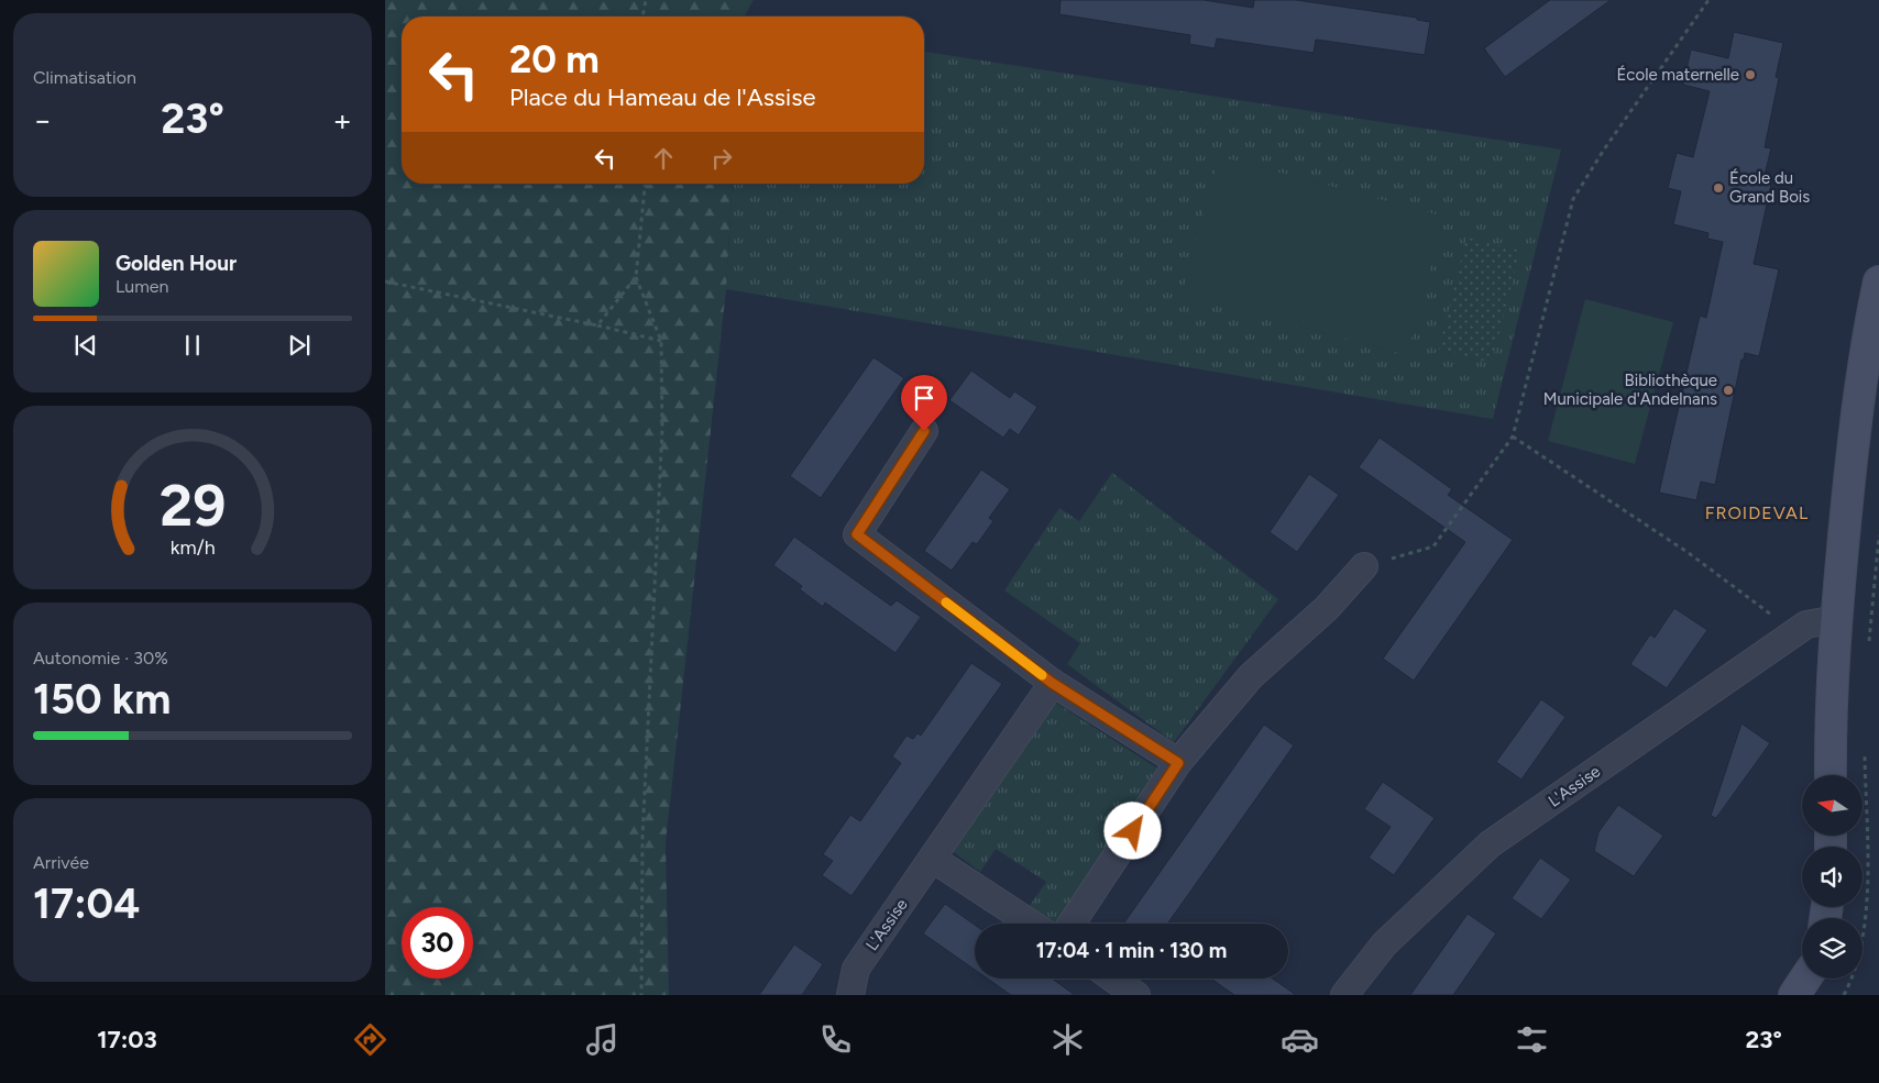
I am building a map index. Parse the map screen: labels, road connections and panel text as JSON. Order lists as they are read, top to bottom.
{
  "streets": {
    "street": ["L'Assise"]
  },
  "districts": ["FROIDEVAL"],
  "places": ["École maternelle", "École du Grand Bois", "Bibliothèque Municipale d'Andelnans"],
  "north": "left",
  "page": {
    "tile": [
      "Climatisation",
      ["Autonomie · 30%", "150 km"],
      ["Arrivée", "17:04"]
    ],
    "turn": ["20 m", "Place du Hameau de l'Assise"],
    "heat": ["−", "23°", "+"],
    "song": ["Golden Hour", "Lumen"],
    "limit": "30",
    "trip": "17:04 · 1 min · 130 m",
    "tabs": ["17:03", "23°"],
    "gauge": ["29", "km/h"]
  }
}
